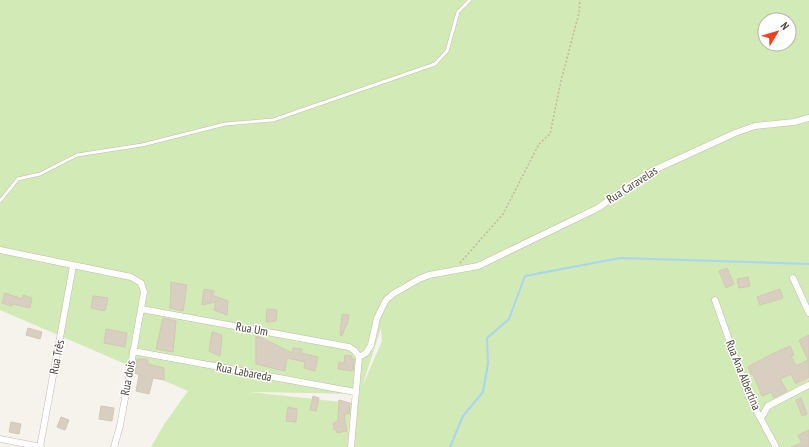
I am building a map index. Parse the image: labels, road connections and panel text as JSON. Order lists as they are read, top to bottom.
{
  "streets": {
    "street": [
      "Rua Caravelas",
      "Rua Um",
      "Rua Três",
      "Rua Labareda",
      "Rua Ana Albertina",
      "Rua dois"
    ]
  },
  "crossings": [
    ["Rua Caravelas", "Rua Um"],
    ["Rua Um", "Rua dois"],
    ["Rua Três", "Rua dois"],
    ["Rua Labareda", "Rua dois"]
  ],
  "north": "top right"
}
